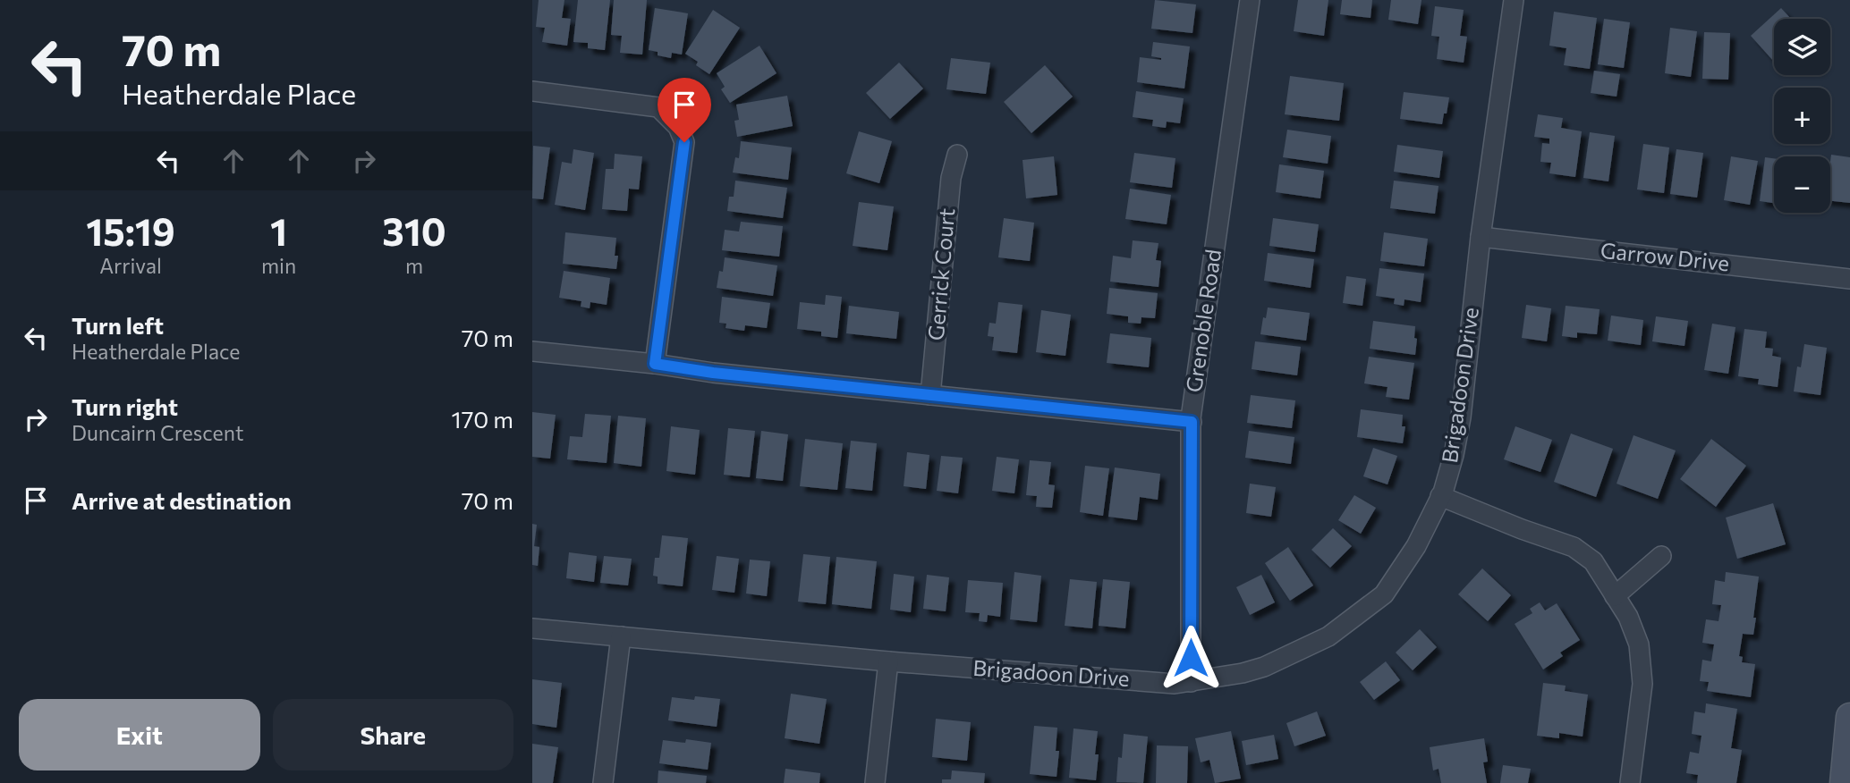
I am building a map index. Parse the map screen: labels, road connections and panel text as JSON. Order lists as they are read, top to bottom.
{
  "streets": {
    "street": [
      "Garrow Drive",
      "Gerrick Court",
      "Grenoble Road",
      "Brigadoon Drive"
    ]
  },
  "crossings": [
    ["Garrow Drive", "Brigadoon Drive"],
    ["Grenoble Road", "Brigadoon Drive"]
  ],
  "page": {
    "turn": ["70 m", "Heatherdale Place"],
    "map_buttons": ["+", "−"],
    "eta": [
      "15:19",
      "Arrival",
      "1",
      "min",
      "310",
      "m"
    ],
    "list": [
      {
        "name": "Turn left",
        "note": "Heatherdale Place",
        "value": "70 m"
      },
      {
        "name": "Turn right",
        "note": "Duncairn Crescent",
        "value": "170 m"
      },
      {
        "name": "Arrive at destination",
        "value": "70 m"
      }
    ],
    "buttons": ["Exit", "Share"]
  }
}
